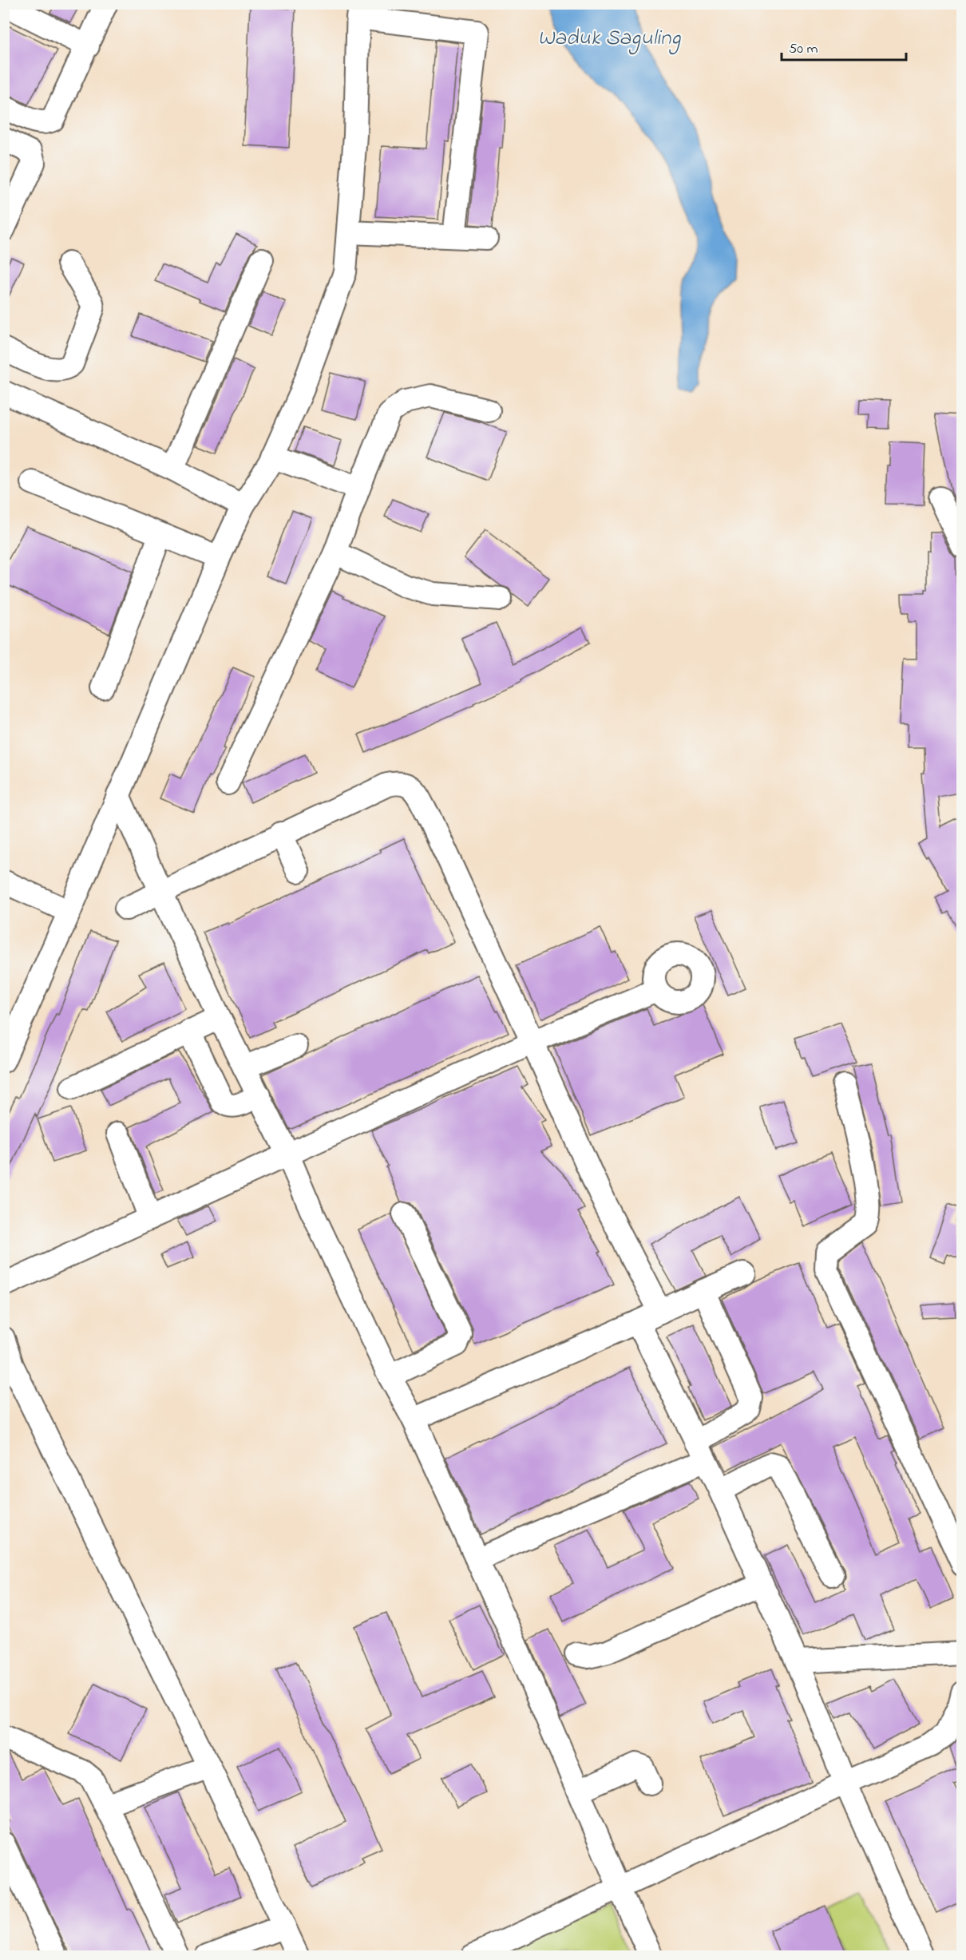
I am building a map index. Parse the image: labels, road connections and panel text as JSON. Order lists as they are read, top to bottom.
{
  "water": ["Waduk Saguling"],
  "scale_bar": "50 m"
}
